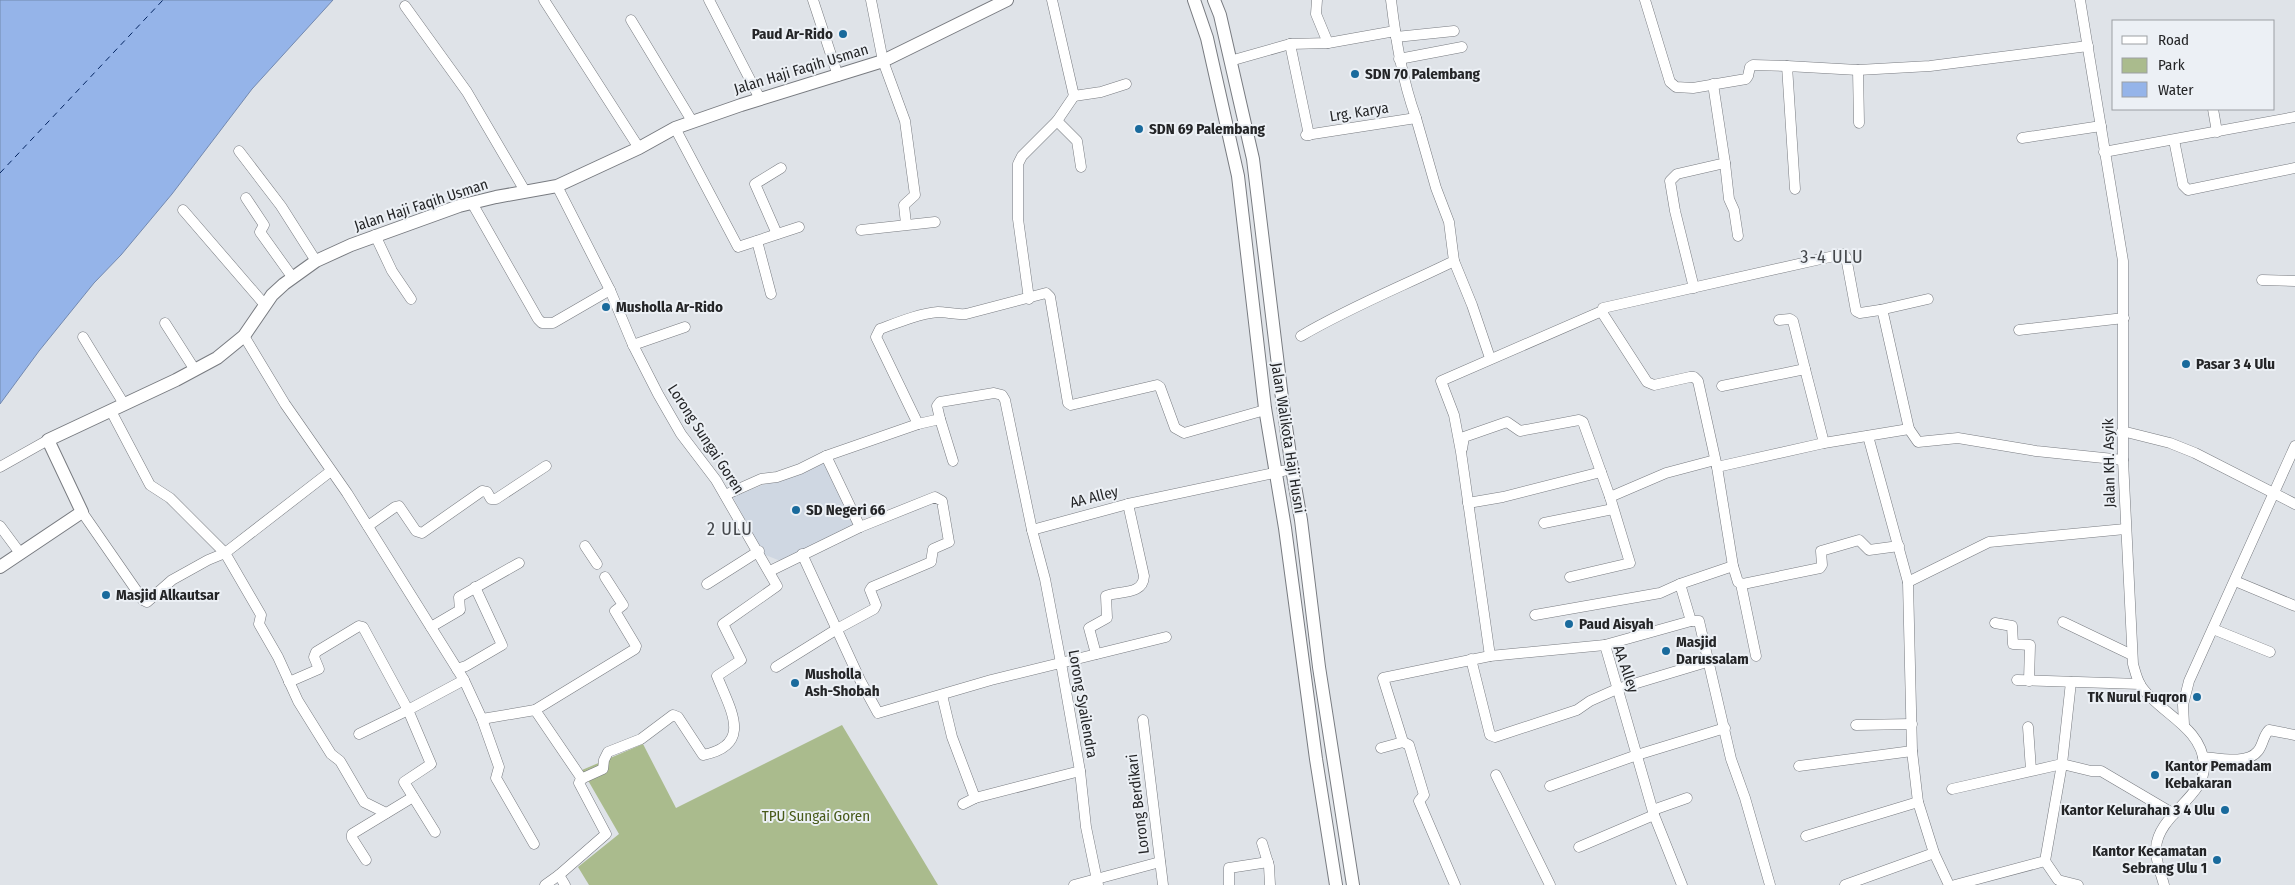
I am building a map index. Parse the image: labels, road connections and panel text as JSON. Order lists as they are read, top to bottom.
{
  "streets": {
    "street": [
      "Jalan Haji Faqih Usman",
      "Lrg. Karya",
      "Jalan Walikota Haji Husni",
      "Lorong Sungai Goren",
      "Jalan KH. Asyik",
      "AA Alley",
      "Lorong Syailendra",
      "Lorong Berdikari"
    ]
  },
  "crossings": [
    ["Jalan Haji Faqih Usman", "Lorong Sungai Goren"],
    ["Jalan Walikota Haji Husni", "AA Alley"],
    ["AA Alley", "Lorong Syailendra"]
  ],
  "districts": ["3-4 ULU", "2 ULU"],
  "parks": ["TPU Sungai Goren"],
  "places": [
    "Paud Ar-Rido",
    "SDN 70 Palembang",
    "SDN 69 Palembang",
    "Musholla Ar-Rido",
    "Pasar 3 4 Ulu",
    "SD Negeri 66",
    "Masjid Alkautsar",
    "Paud Aisyah",
    "Masjid Darussalam",
    "Musholla Ash-Shobah",
    "TK Nurul Fuqron",
    "Kantor Pemadam Kebakaran",
    "Kantor Kelurahan 3 4 Ulu",
    "Kantor Kecamatan Sebrang Ulu 1"
  ],
  "legend": ["Road", "Park", "Water"]
}
